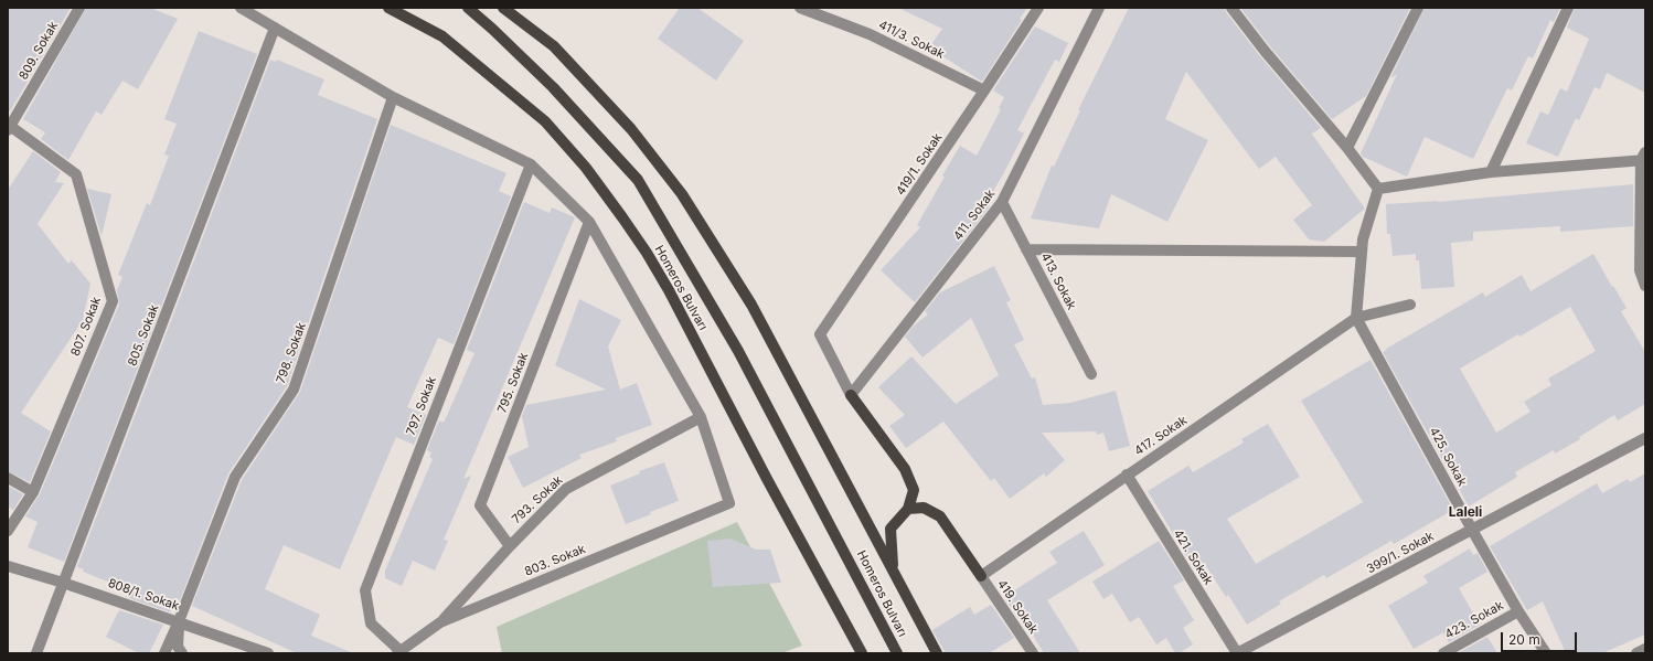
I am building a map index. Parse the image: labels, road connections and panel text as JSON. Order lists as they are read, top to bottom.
{
  "streets": {
    "main road": ["Homeros Bulvarı"],
    "street": [
      "411/3. Sokak",
      "809. Sokak",
      "419/1. Sokak",
      "411. Sokak",
      "413. Sokak",
      "807. Sokak",
      "805. Sokak",
      "798. Sokak",
      "795. Sokak",
      "797. Sokak",
      "417. Sokak",
      "425. Sokak",
      "793. Sokak",
      "399/1. Sokak",
      "421. Sokak",
      "803. Sokak",
      "808/1. Sokak",
      "419. Sokak",
      "423. Sokak"
    ]
  },
  "crossings": [
    ["411/3. Sokak", "419/1. Sokak"],
    ["809. Sokak", "807. Sokak"],
    ["419/1. Sokak", "411. Sokak"],
    ["411. Sokak", "413. Sokak"],
    ["805. Sokak", "808/1. Sokak"],
    ["798. Sokak", "808/1. Sokak"],
    ["795. Sokak", "793. Sokak"],
    ["797. Sokak", "803. Sokak"],
    ["417. Sokak", "425. Sokak"],
    ["417. Sokak", "421. Sokak"],
    ["417. Sokak", "419. Sokak"],
    ["425. Sokak", "399/1. Sokak"],
    ["425. Sokak", "423. Sokak"],
    ["793. Sokak", "803. Sokak"],
    ["399/1. Sokak", "421. Sokak"]
  ],
  "districts": ["Laleli"],
  "scale_bar": "20 m"
}
